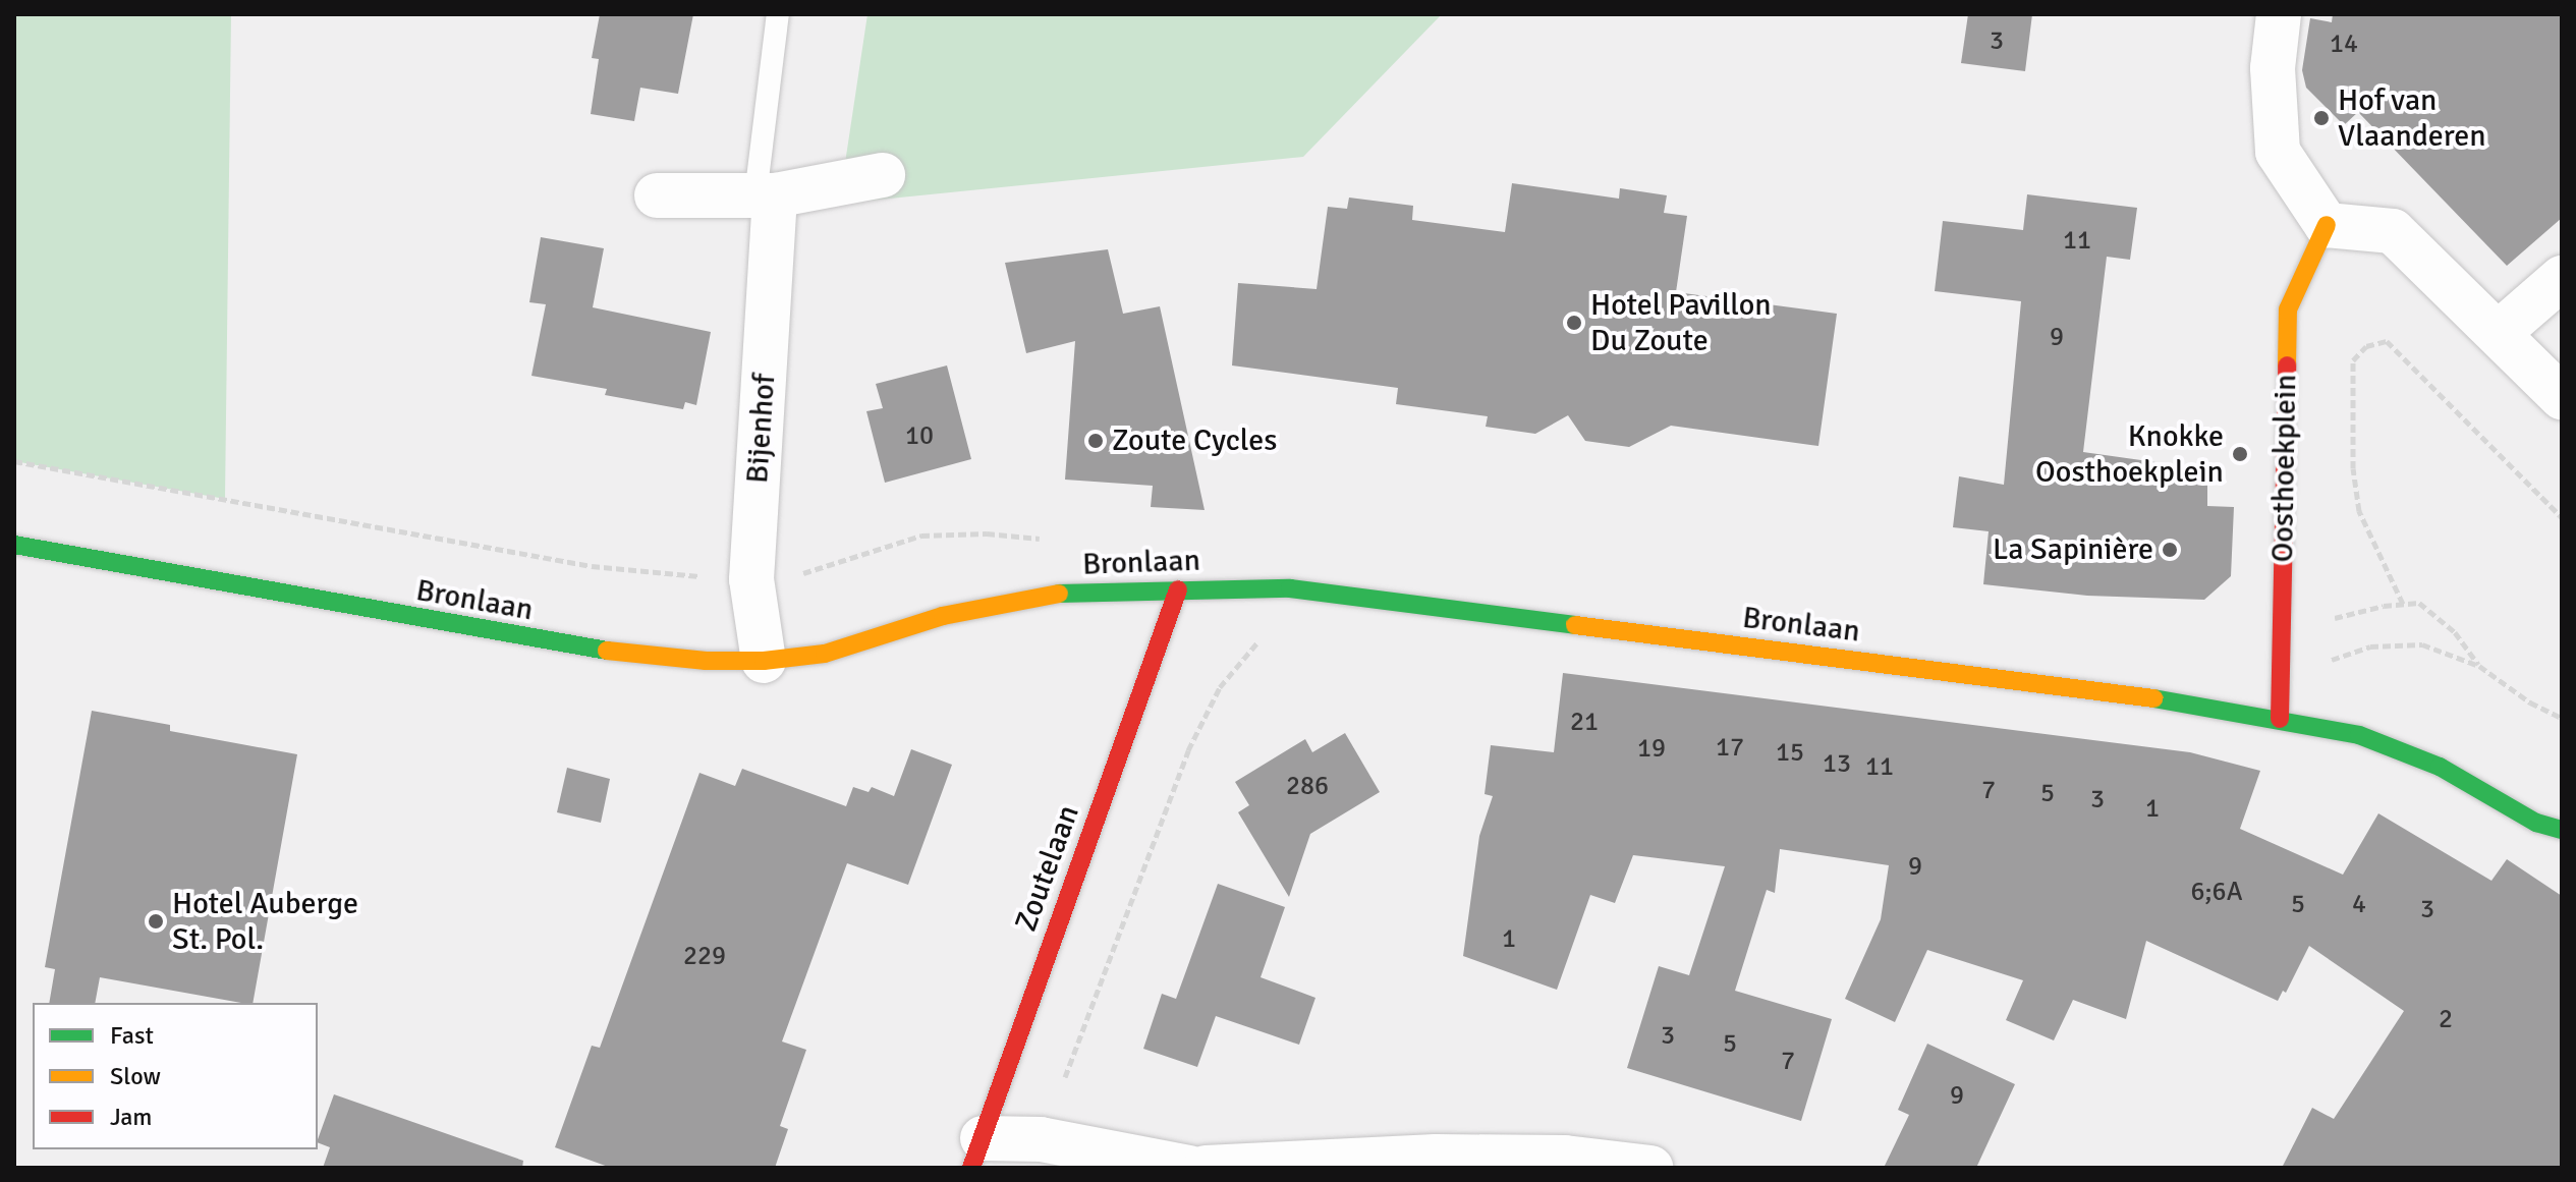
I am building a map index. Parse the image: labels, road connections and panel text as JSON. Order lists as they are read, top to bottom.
{
  "streets": {
    "street": [
      "Bijenhof",
      "Oosthoekplein",
      "Bronlaan",
      "Zoutelaan"
    ]
  },
  "crossings": [
    ["Bijenhof", "Bronlaan"],
    ["Oosthoekplein", "Bronlaan"],
    ["Bronlaan", "Zoutelaan"]
  ],
  "places": [
    "Hof van Vlaanderen",
    "Hotel Pavillon Du Zoute",
    "Zoute Cycles",
    "Knokke Oosthoekplein",
    "La Sapinière",
    "Hotel Auberge St. Pol."
  ],
  "house_numbers": [
    "3",
    "14",
    "11",
    "9",
    "10",
    "21",
    "17",
    "19",
    "15",
    "13",
    "11",
    "286",
    "7",
    "5",
    "3",
    "1",
    "9",
    "6;6A",
    "5",
    "4",
    "3",
    "1",
    "229",
    "2",
    "3",
    "5",
    "7",
    "9"
  ],
  "legend": ["Fast", "Slow", "Jam"]
}
